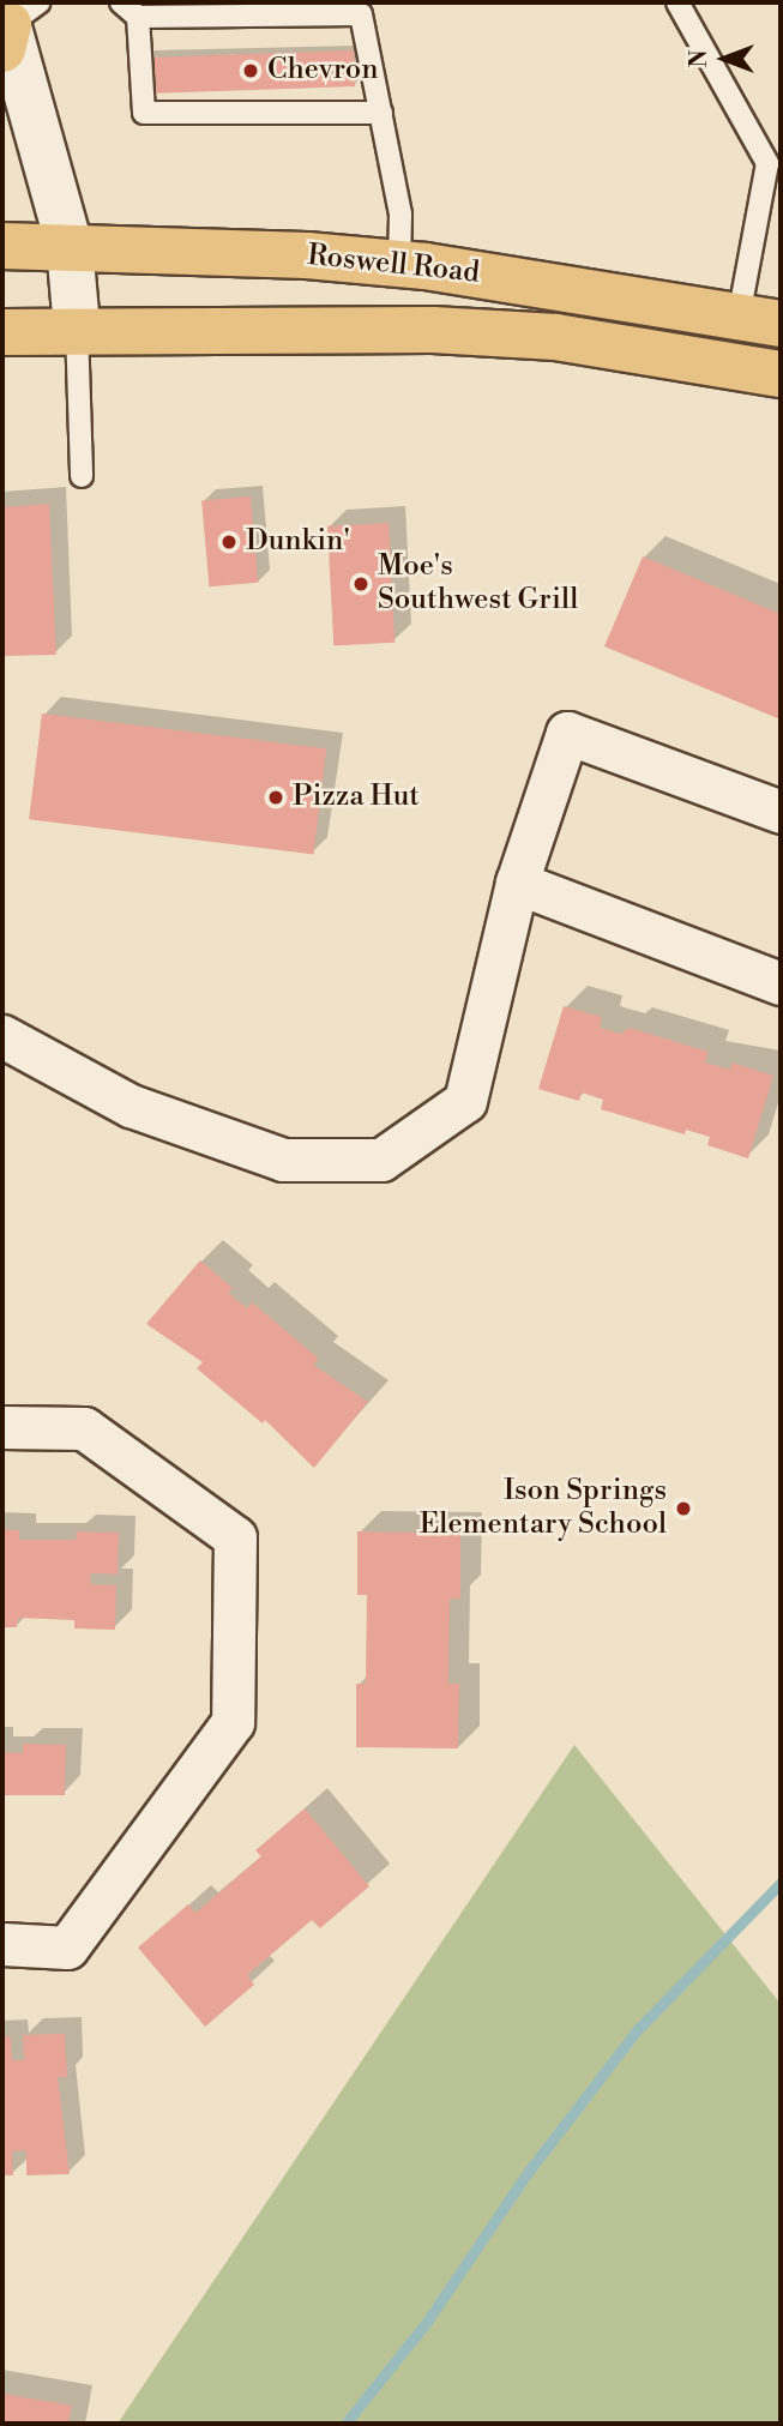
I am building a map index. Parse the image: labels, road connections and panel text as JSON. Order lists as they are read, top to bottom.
{
  "streets": {
    "main road": ["Roswell Road"]
  },
  "places": [
    "Chevron",
    "Dunkin'",
    "Moe's Southwest Grill",
    "Pizza Hut",
    "Ison Springs Elementary School"
  ],
  "north": "left"
}
